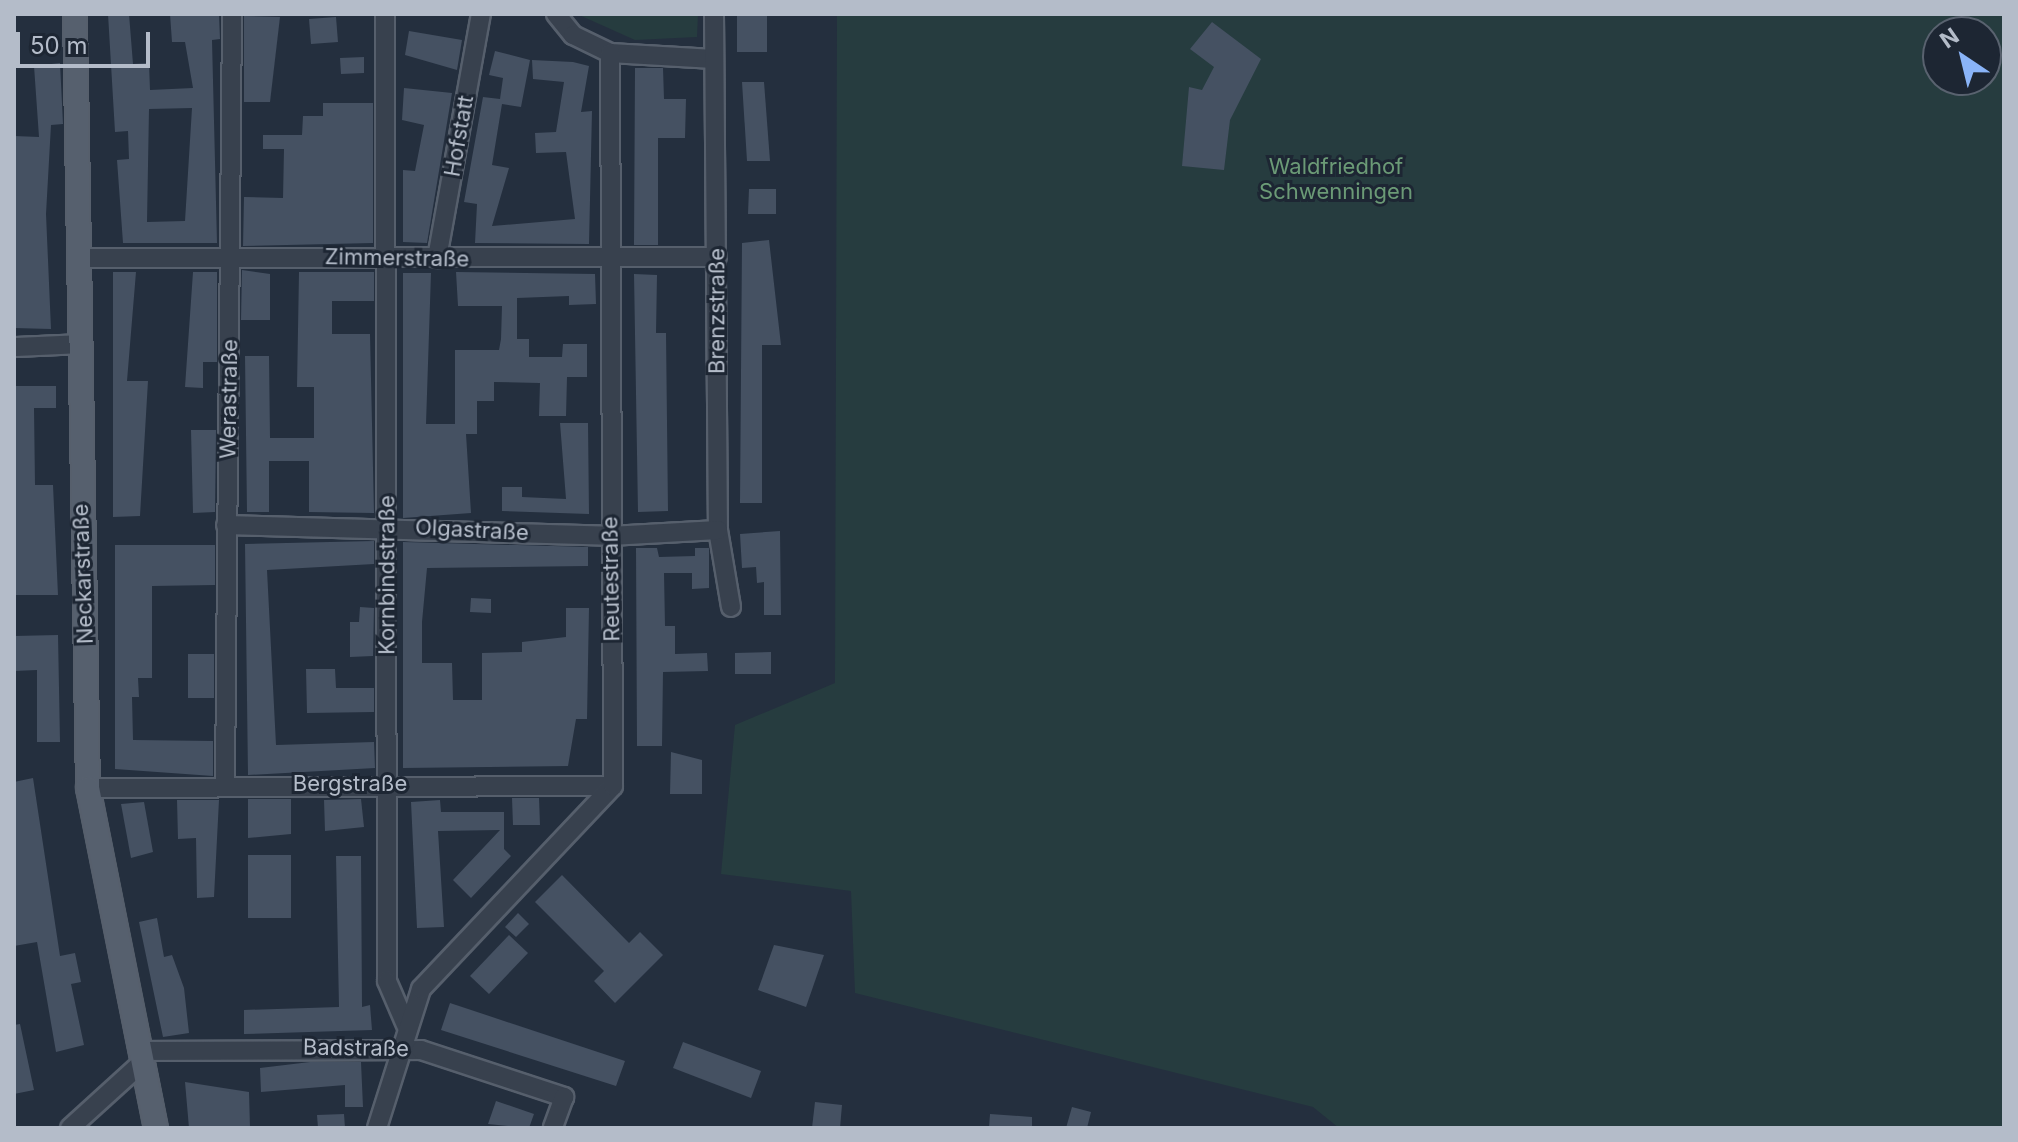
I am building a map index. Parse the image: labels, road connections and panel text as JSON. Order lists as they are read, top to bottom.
{
  "streets": {
    "main road": ["Neckarstraße"],
    "street": [
      "Hofstatt",
      "Zimmerstraße",
      "Brenzstraße",
      "Werastraße",
      "Olgastraße",
      "Kornbindstraße",
      "Reutestraße",
      "Bergstraße",
      "Badstraße"
    ]
  },
  "crossings": [
    ["Hofstatt", "Zimmerstraße"],
    ["Zimmerstraße", "Brenzstraße"],
    ["Zimmerstraße", "Werastraße"],
    ["Zimmerstraße", "Neckarstraße"],
    ["Zimmerstraße", "Kornbindstraße"],
    ["Zimmerstraße", "Reutestraße"],
    ["Brenzstraße", "Olgastraße"],
    ["Werastraße", "Olgastraße"],
    ["Werastraße", "Bergstraße"],
    ["Olgastraße", "Kornbindstraße"],
    ["Olgastraße", "Reutestraße"],
    ["Neckarstraße", "Bergstraße"],
    ["Neckarstraße", "Badstraße"],
    ["Kornbindstraße", "Bergstraße"],
    ["Reutestraße", "Bergstraße"]
  ],
  "parks": ["Waldfriedhof Schwenningen"],
  "scale_bar": "50 m",
  "north": "top left"
}
